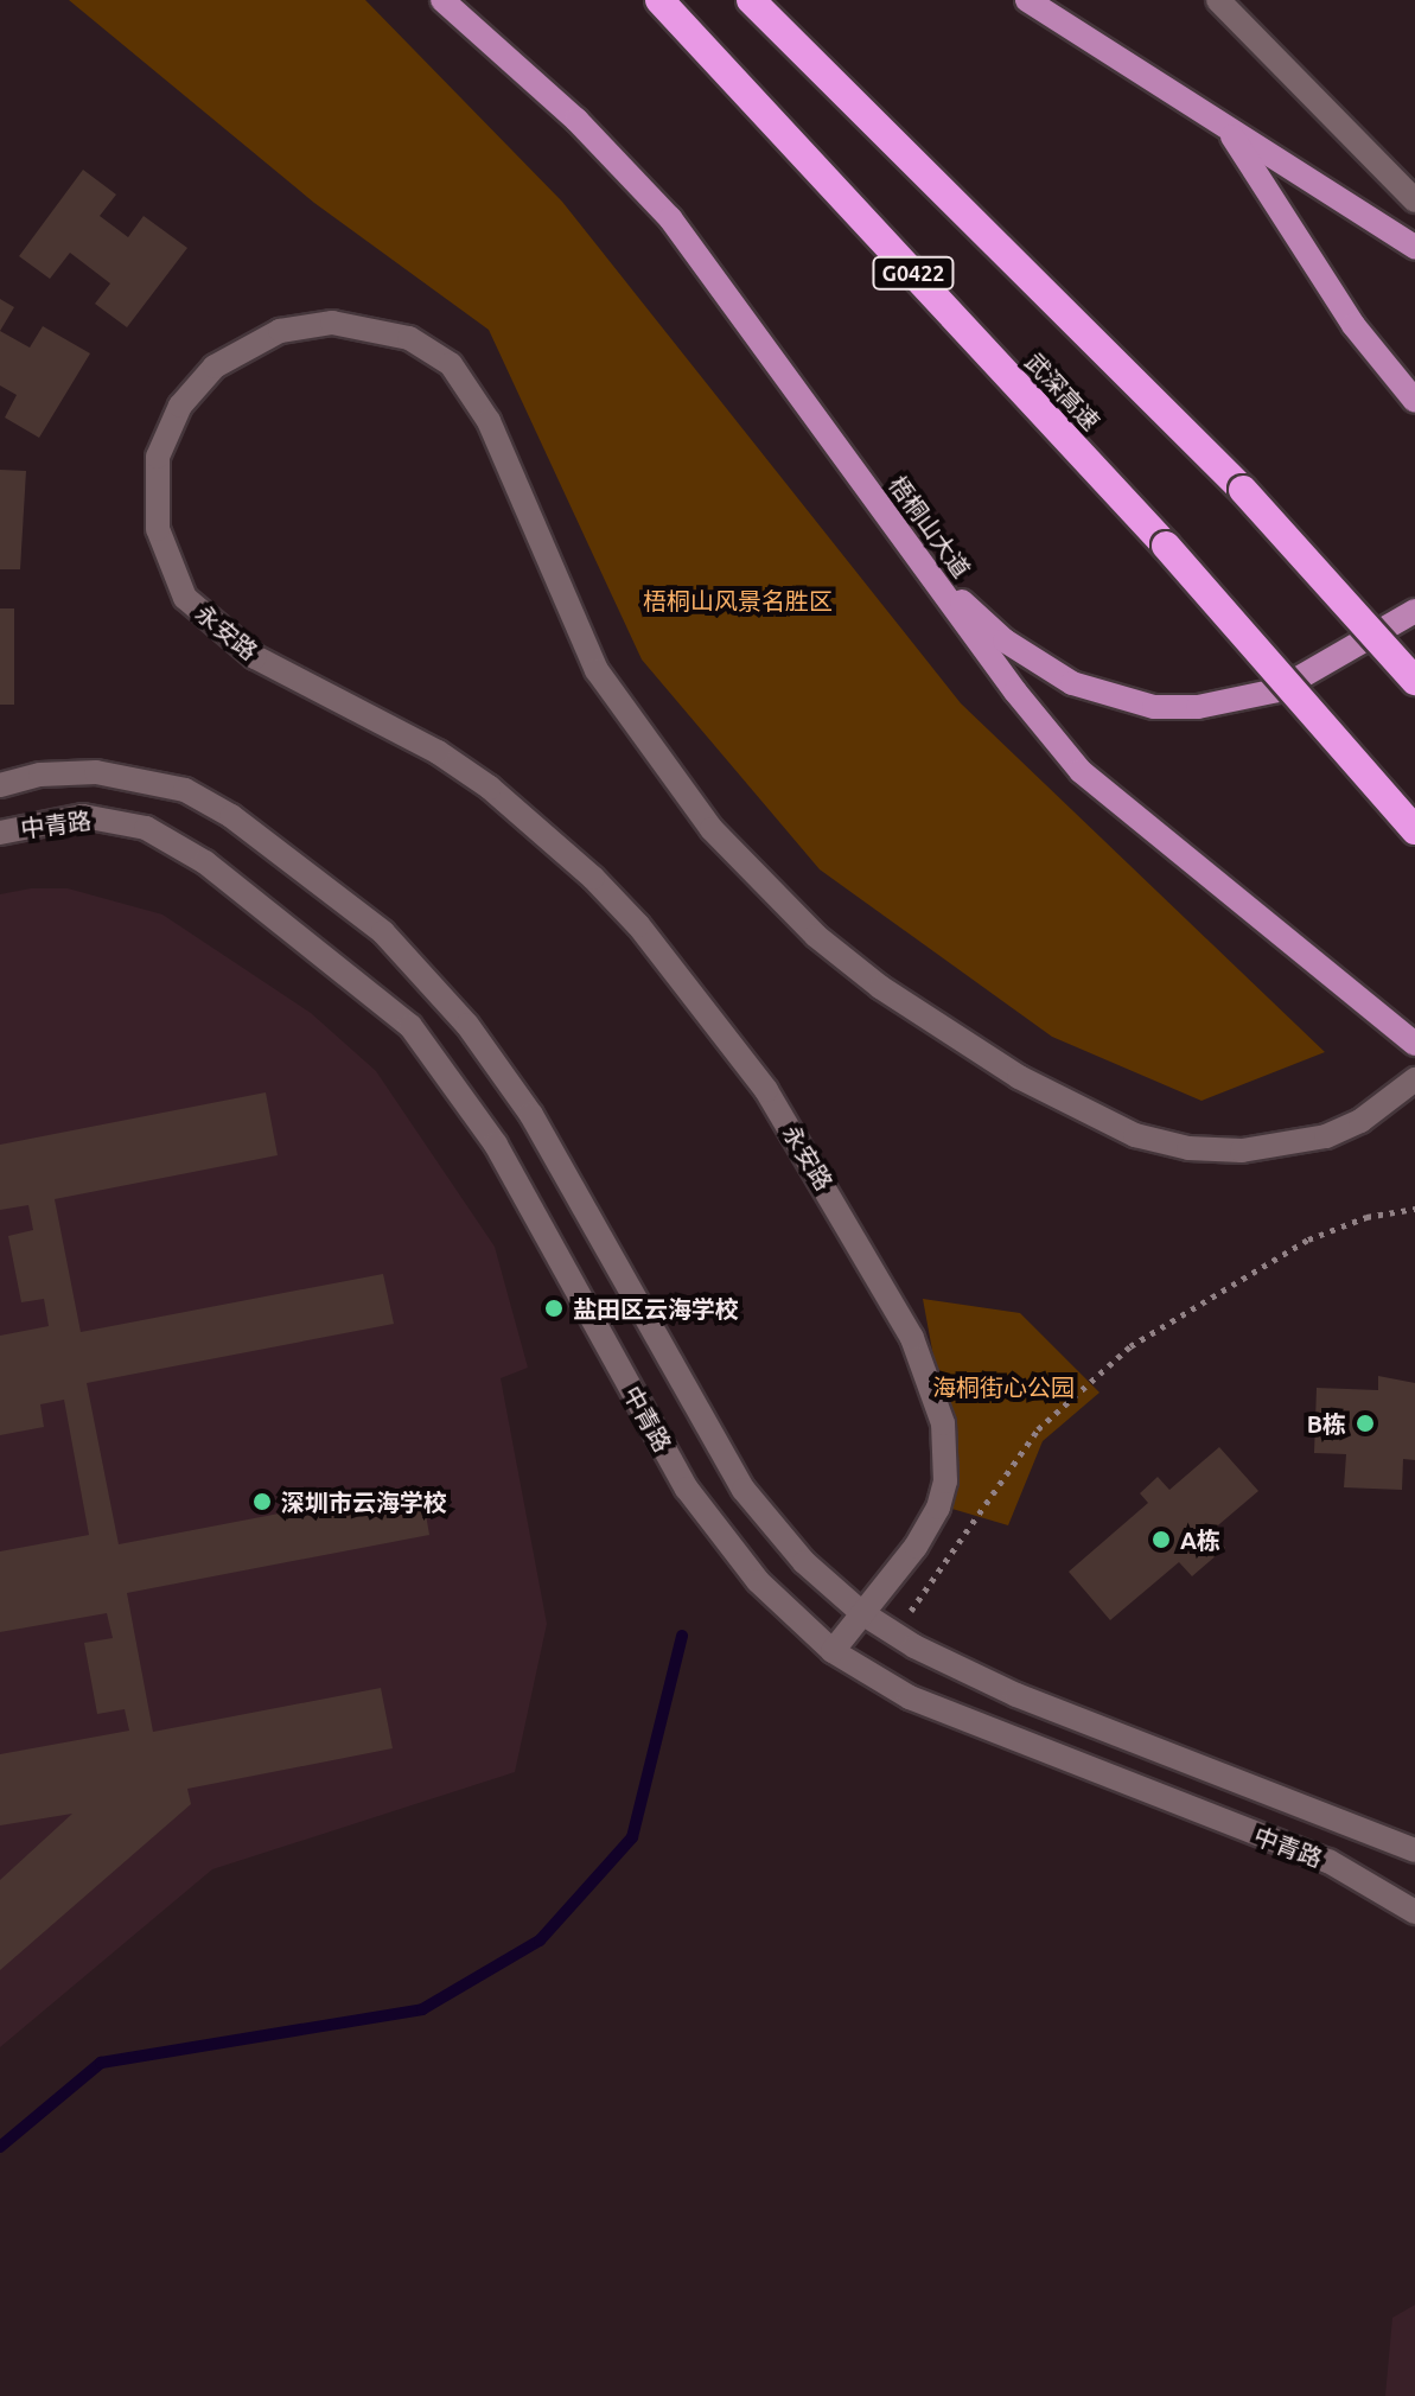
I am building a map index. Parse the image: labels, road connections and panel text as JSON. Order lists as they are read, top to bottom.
{
  "streets": {
    "highway": ["G0422", "武深高速"],
    "main road": ["梧桐山大道"],
    "street": ["永安路", "中青路"]
  },
  "crossings": [
    ["永安路", "中青路"]
  ],
  "parks": ["梧桐山风景名胜区", "海桐街心公园"],
  "places": [
    "盐田区云海学校",
    "B栋",
    "深圳市云海学校",
    "A栋"
  ]
}
